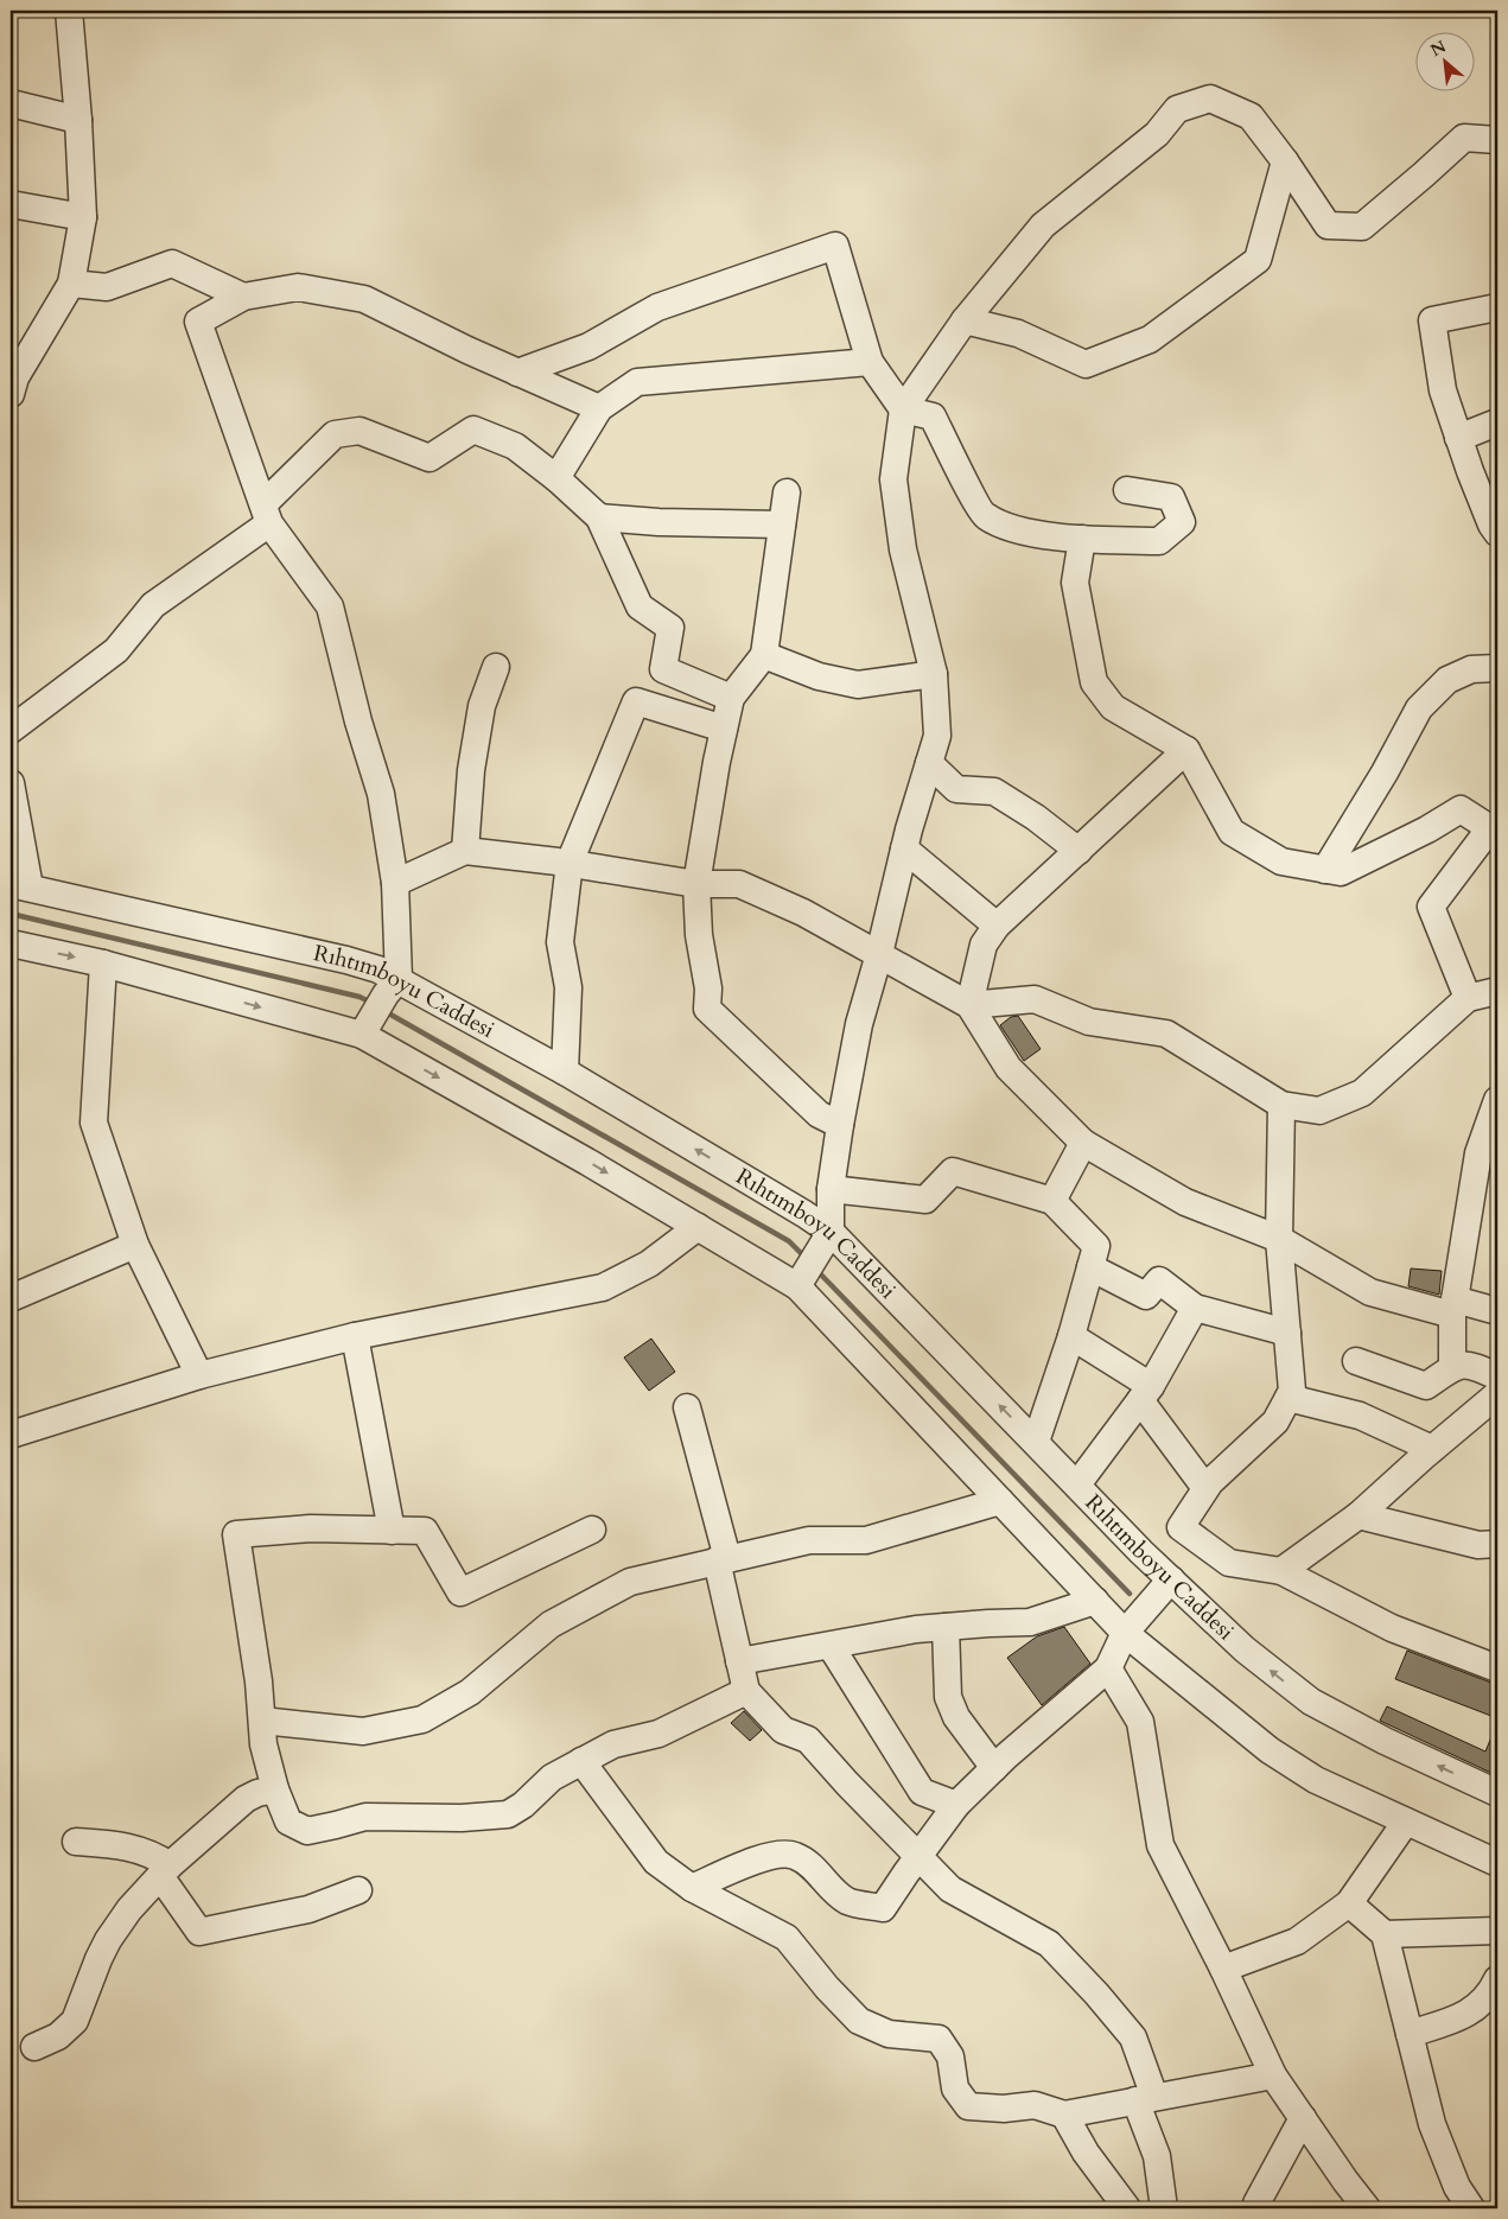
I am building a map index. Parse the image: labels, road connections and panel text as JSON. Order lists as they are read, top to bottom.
{
  "streets": {
    "street": ["Rıhtımboyu Caddesi"]
  },
  "north": "top left"
}
